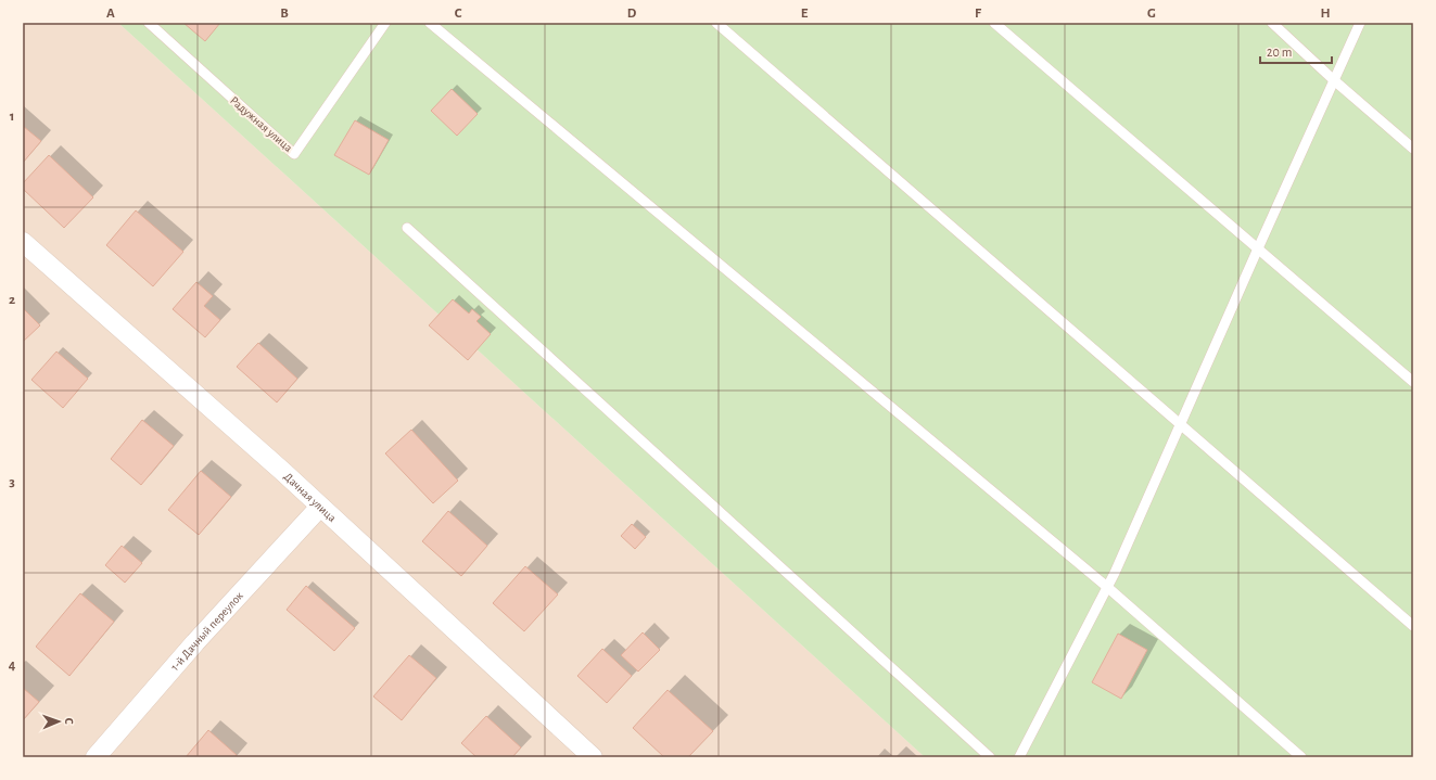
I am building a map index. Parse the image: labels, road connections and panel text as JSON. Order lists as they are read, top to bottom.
{
  "streets": {
    "street": ["Дачная улица", "1-й Дачный переулок"],
    "lane": ["Радужная улица"]
  },
  "crossings": [
    ["Дачная улица", "1-й Дачный переулок"]
  ],
  "scale_bar": "20 m",
  "north": "right",
  "grid": {
    "columns": [
      "A",
      "B",
      "C",
      "D",
      "E",
      "F",
      "G",
      "H"
    ],
    "rows": [
      "1",
      "2",
      "3",
      "4"
    ]
  }
}
